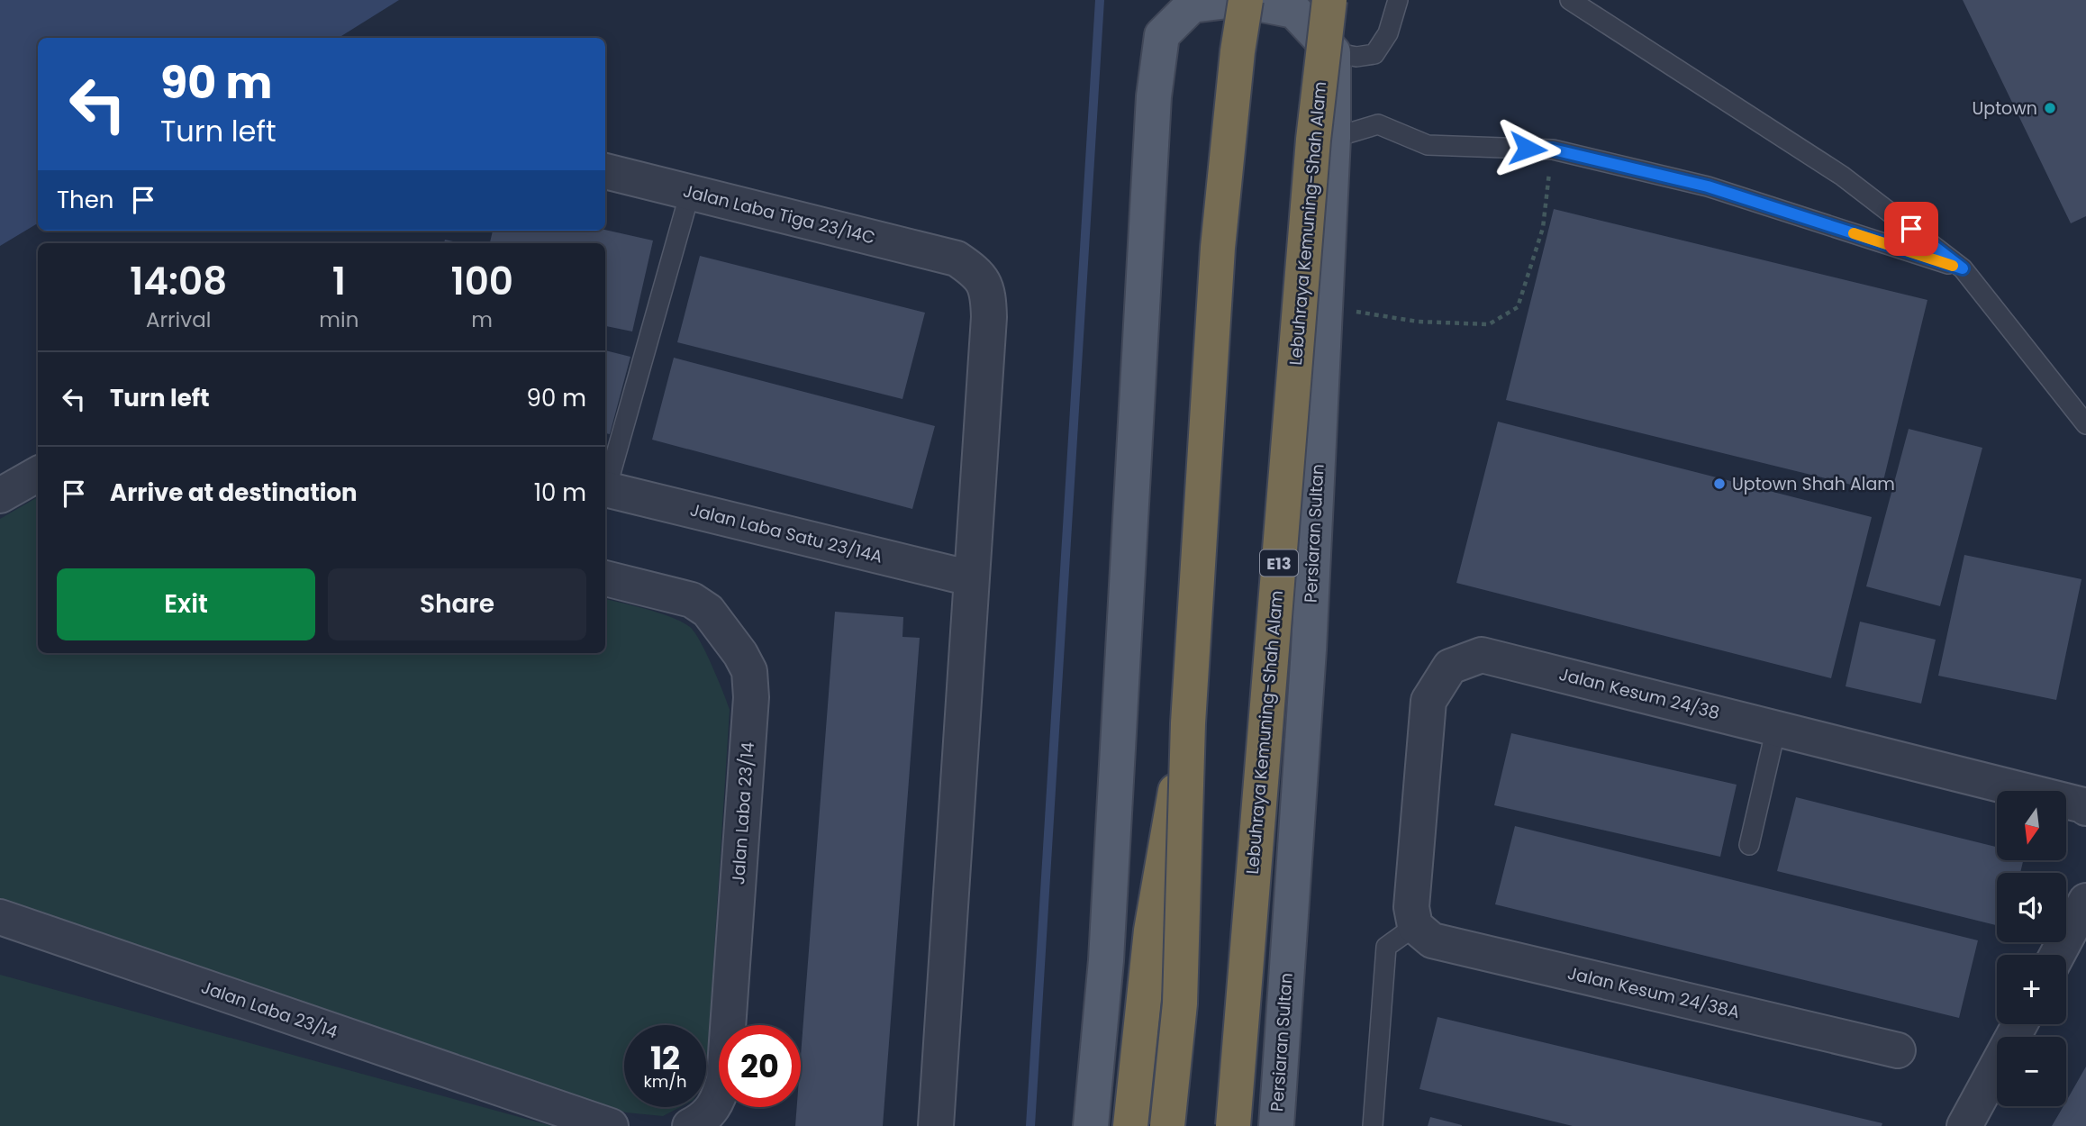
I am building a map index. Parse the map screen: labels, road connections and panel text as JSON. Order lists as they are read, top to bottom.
{
  "streets": {
    "highway": ["Lebuhraya Kemuning-Shah Alam", "E13"],
    "main road": ["Persiaran Sultan"],
    "street": [
      "Jalan Laba Tiga 23/14C",
      "Jalan Laba Satu 23/14A",
      "Jalan Kesum 24/38",
      "Jalan Laba 23/14",
      "Jalan Kesum 24/38A"
    ]
  },
  "crossings": [
    ["Jalan Laba Tiga 23/14C", "Jalan Laba Satu 23/14A"],
    ["Jalan Kesum 24/38", "Jalan Kesum 24/38A"]
  ],
  "places": ["Uptown", "Uptown Shah Alam"],
  "north": "bottom",
  "page": {
    "turn": ["90 m", "Turn left"],
    "then": "Then",
    "eta": [
      "14:08",
      "Arrival",
      "1",
      "min",
      "100",
      "m"
    ],
    "list": [
      {
        "name": "Turn left",
        "value": "90 m"
      },
      {
        "name": "Arrive at destination",
        "value": "10 m"
      }
    ],
    "buttons": ["Exit", "Share"],
    "map_buttons": ["+", "−"],
    "speed": "12 km/h",
    "limit": "20"
  }
}
